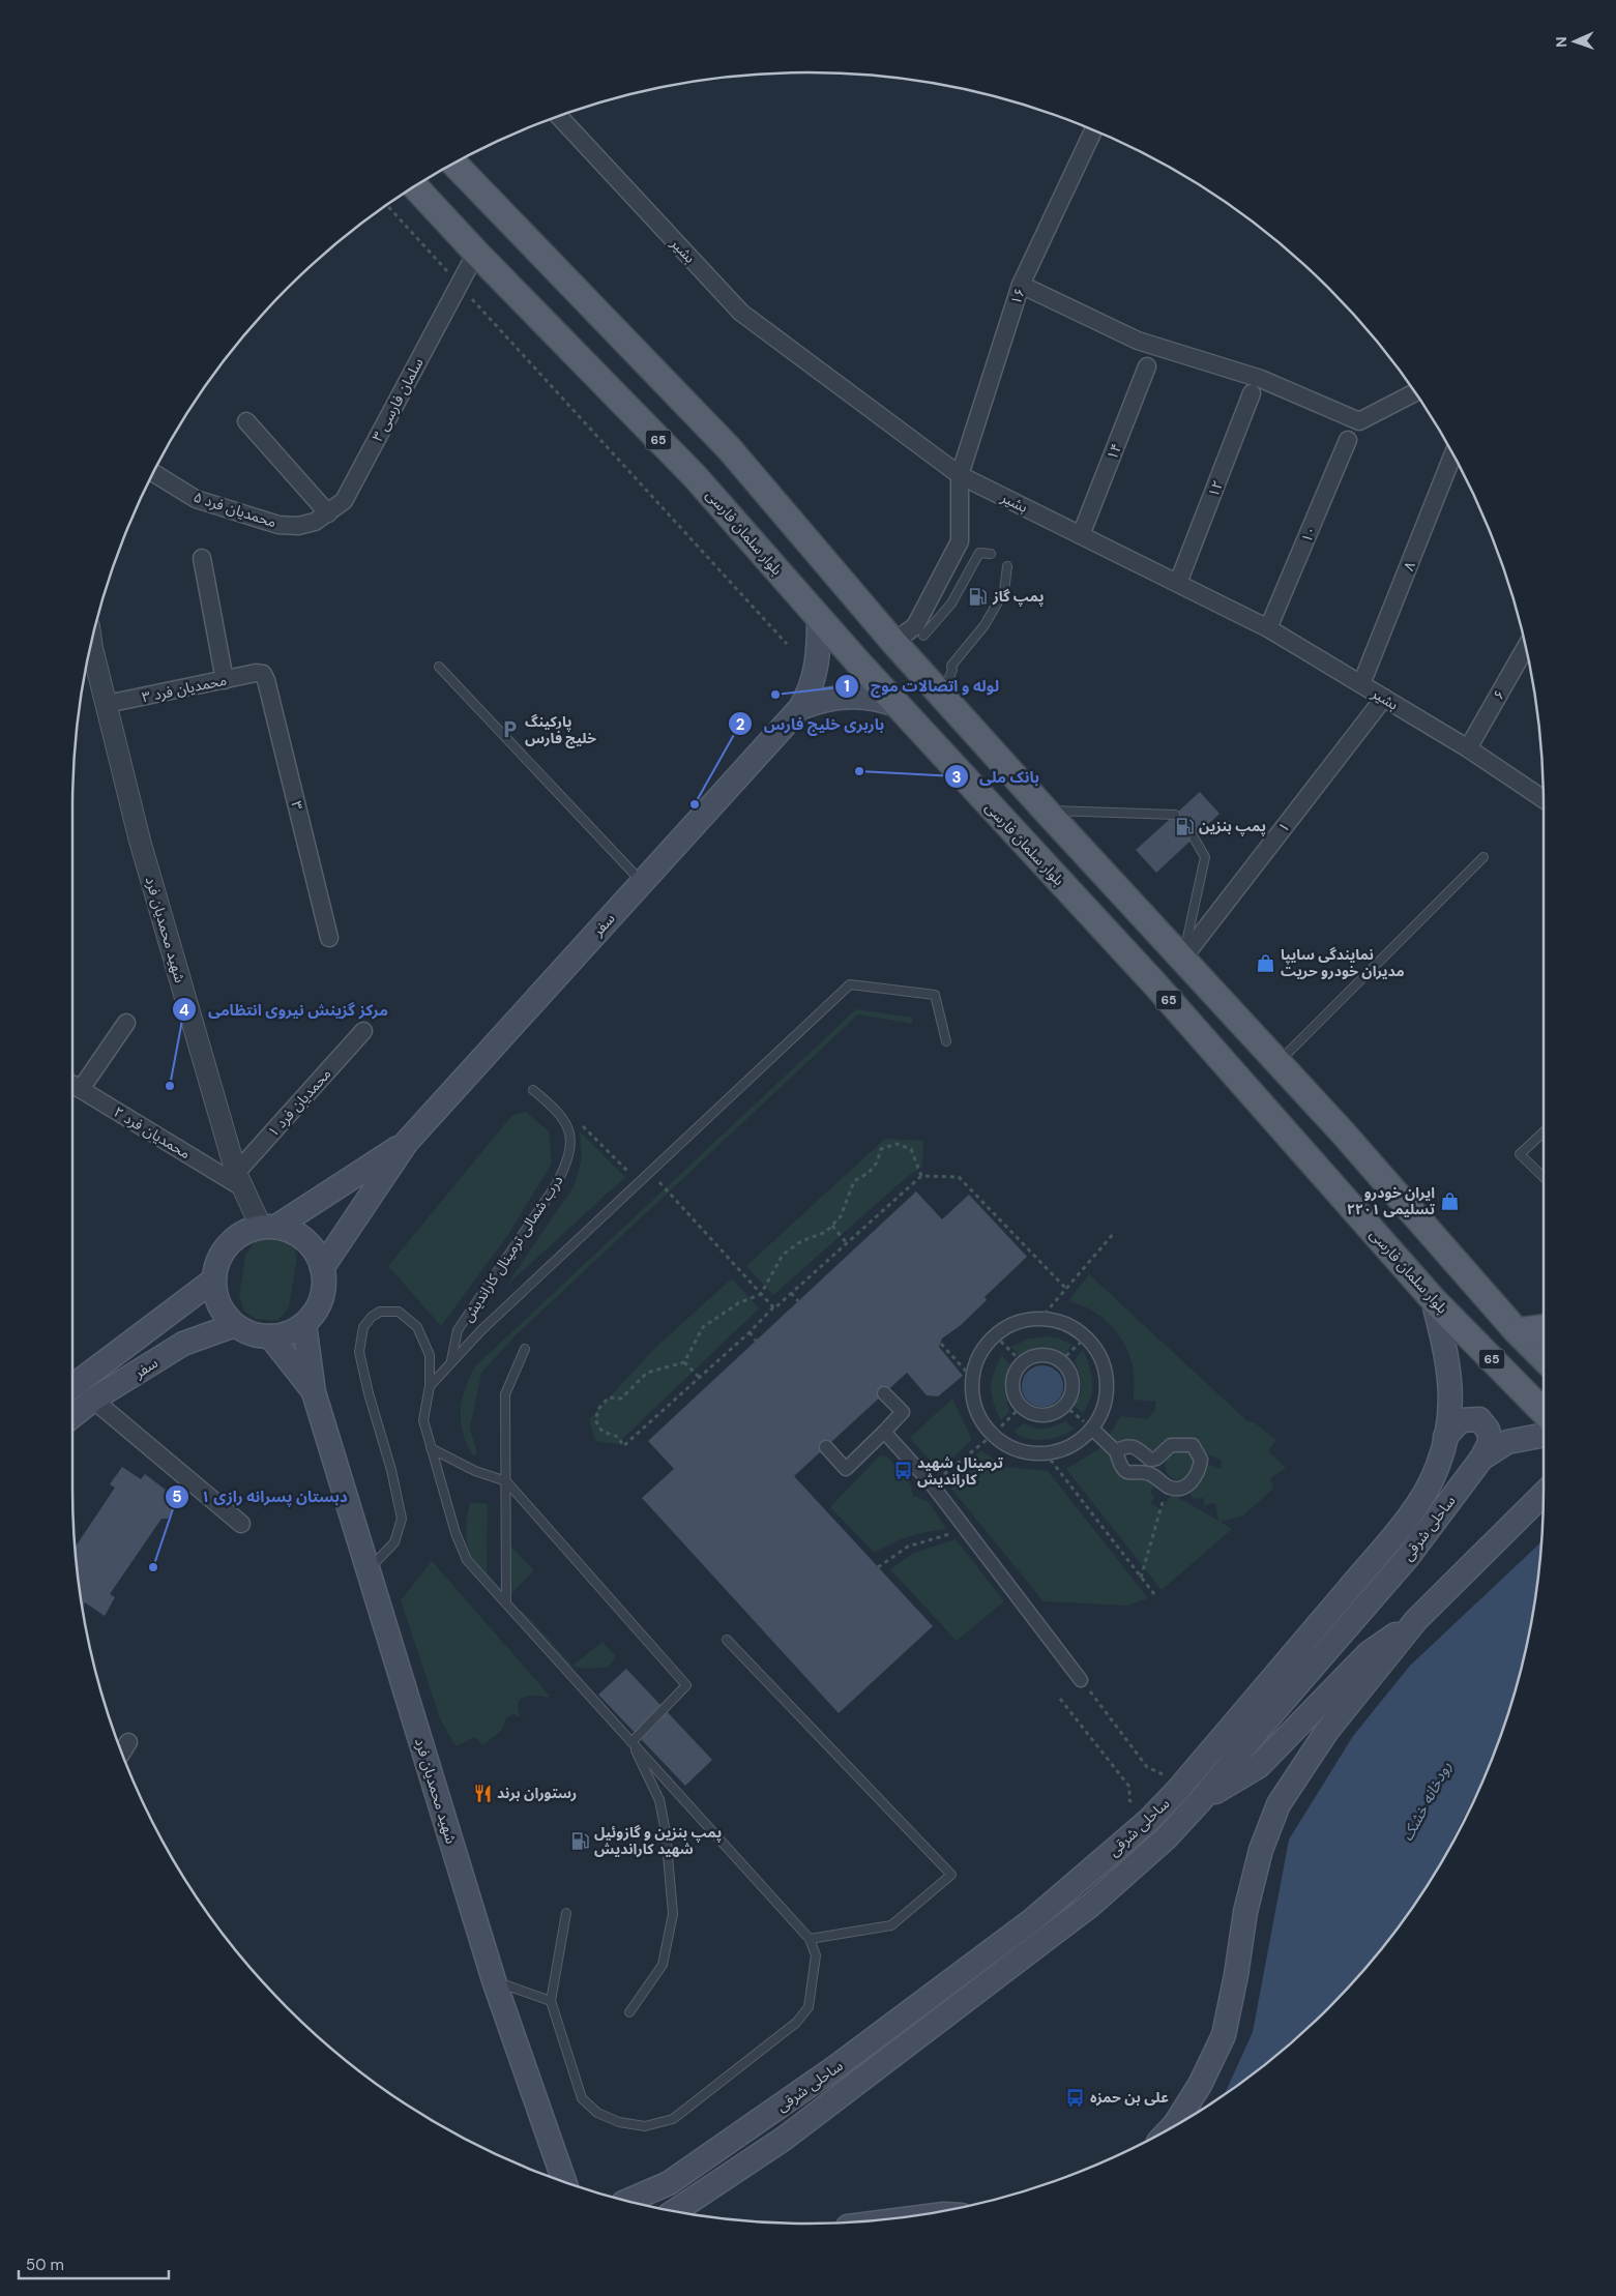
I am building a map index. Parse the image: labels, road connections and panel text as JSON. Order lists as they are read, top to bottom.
{
  "streets": {
    "main road": [
      "65",
      "بلوار سلمان فارسی",
      "سفر",
      "شهید محمدیان فرد",
      "ساحلی شرقی"
    ],
    "street": [
      "بشیر",
      "۱۶",
      "۳ سلمان فارسی",
      "۱۴",
      "۱۲",
      "۵ محمدیان فرد",
      "۱۰",
      "۸",
      "۳ محمدیان فرد",
      "۶",
      "۳",
      "۱",
      "۱ محمدیان فرد",
      "۲ محمدیان فرد"
    ],
    "lane": ["درب شمالی ترمینال کاراندیش"]
  },
  "crossings": [
    ["بشیر", "۱۶"],
    ["بشیر", "۱۴"],
    ["بشیر", "۱۲"],
    ["بشیر", "۱۰"],
    ["بشیر", "۸"],
    ["بشیر", "۶"],
    ["بشیر", "۱"],
    ["۳ سلمان فارسی", "۵ محمدیان فرد"],
    ["۳ سلمان فارسی", "بلوار سلمان فارسی"],
    ["بلوار سلمان فارسی", "سفر"],
    ["بلوار سلمان فارسی", "ساحلی شرقی"],
    ["۳ محمدیان فرد", "۳"],
    ["۳ محمدیان فرد", "شهید محمدیان فرد"],
    ["سفر", "شهید محمدیان فرد"],
    ["شهید محمدیان فرد", "۱ محمدیان فرد"],
    ["شهید محمدیان فرد", "۲ محمدیان فرد"],
    ["۱ محمدیان فرد", "۲ محمدیان فرد"]
  ],
  "water": ["رودخانه خشک"],
  "places": {
    "fuel station": ["پمپ گاز", "پمپ بنزین", "پمپ بنزین و گازوئیل شهید کاراندیش"],
    "other": [
      "لوله و اتصالات موج",
      "بانک ملی",
      "باربری خلیج فارس",
      "مرکز گزینش نیروی انتظامی",
      "دبستان پسرانه رازی ۱"
    ],
    "parking": ["پارکینگ خلیج فارس"],
    "shop": ["نمایندگی سایپا مدیران خودرو حریت", "ایران خودرو تسلیمی ۲۲۰۱"],
    "bus stop": ["ترمینال شهید کاراندیش", "علی بن حمزه"],
    "restaurant": ["رستوران برند"]
  },
  "scale_bar": "50 m",
  "north": "left"
}
